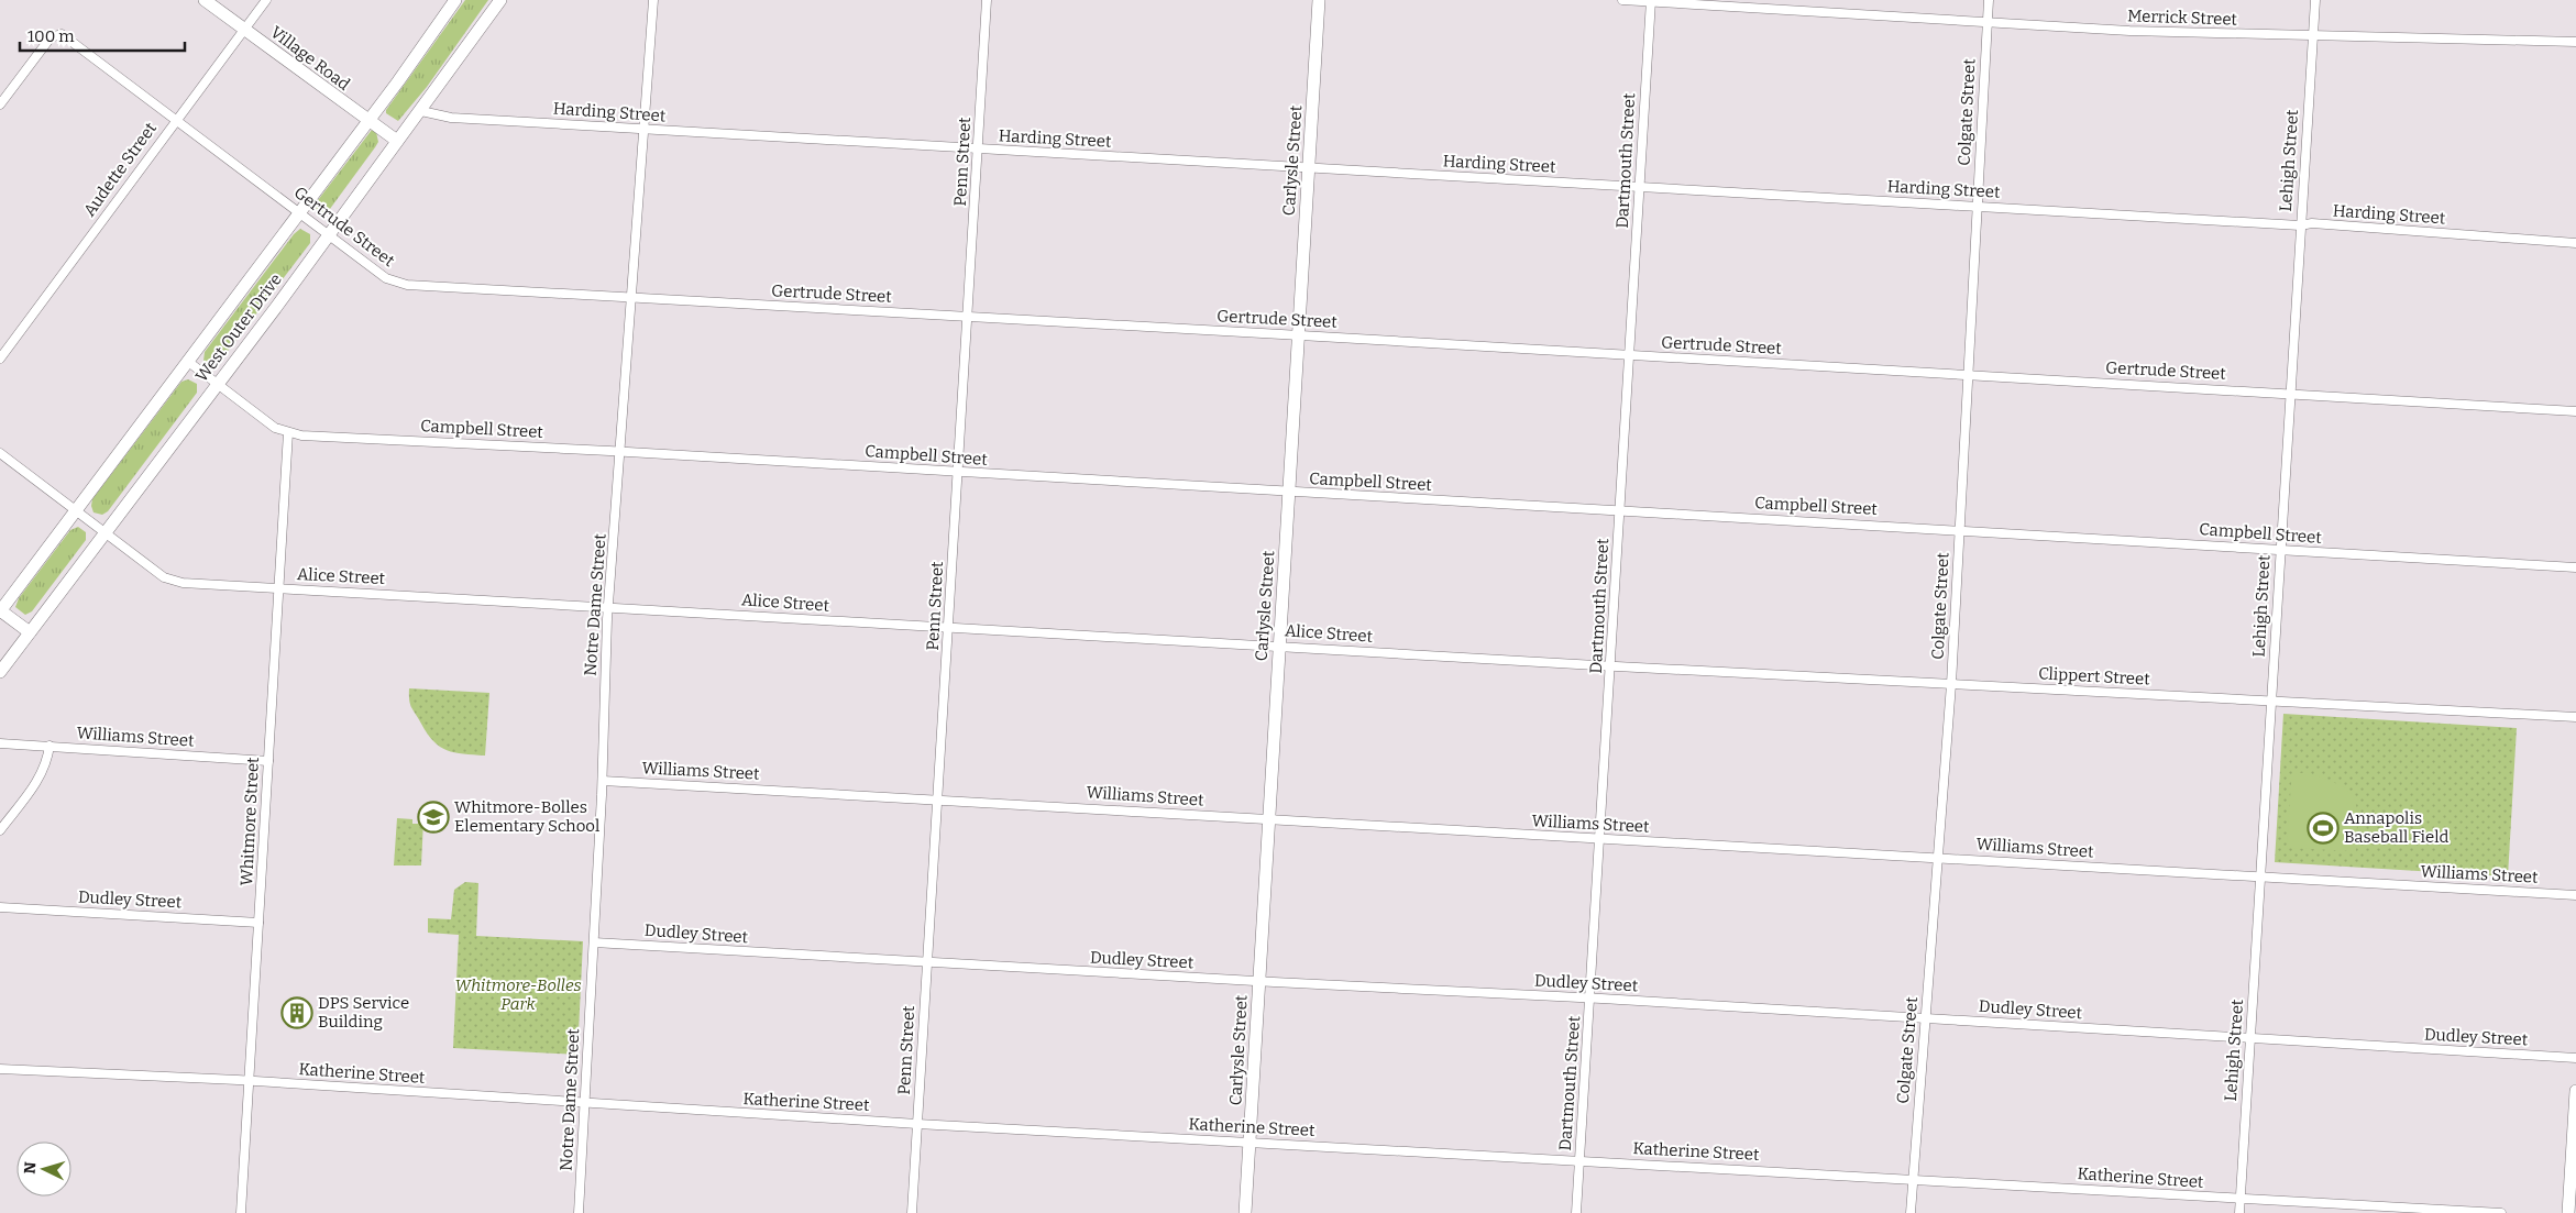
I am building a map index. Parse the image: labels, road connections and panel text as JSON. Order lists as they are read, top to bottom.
{
  "streets": {
    "main road": ["Village Road", "Carlysle Street", "West Outer Drive"],
    "street": [
      "Merrick Street",
      "Harding Street",
      "Colgate Street",
      "Dartmouth Street",
      "Lehigh Street",
      "Penn Street",
      "Audette Street",
      "Gertrude Street",
      "Campbell Street",
      "Alice Street",
      "Notre Dame Street",
      "Clippert Street",
      "Williams Street",
      "Whitmore Street",
      "Dudley Street",
      "Katherine Street"
    ]
  },
  "crossings": [
    ["Merrick Street", "Colgate Street"],
    ["Merrick Street", "Dartmouth Street"],
    ["Merrick Street", "Lehigh Street"],
    ["Village Road", "Audette Street"],
    ["Village Road", "West Outer Drive"],
    ["Harding Street", "Colgate Street"],
    ["Harding Street", "Carlysle Street"],
    ["Harding Street", "Dartmouth Street"],
    ["Harding Street", "Lehigh Street"],
    ["Harding Street", "Penn Street"],
    ["Harding Street", "West Outer Drive"],
    ["Harding Street", "Notre Dame Street"],
    ["Colgate Street", "Gertrude Street"],
    ["Colgate Street", "Campbell Street"],
    ["Colgate Street", "Clippert Street"],
    ["Colgate Street", "Williams Street"],
    ["Colgate Street", "Dudley Street"],
    ["Colgate Street", "Katherine Street"],
    ["Carlysle Street", "Gertrude Street"],
    ["Carlysle Street", "Campbell Street"],
    ["Carlysle Street", "Alice Street"],
    ["Carlysle Street", "Williams Street"],
    ["Carlysle Street", "Dudley Street"],
    ["Carlysle Street", "Katherine Street"],
    ["Dartmouth Street", "Gertrude Street"],
    ["Dartmouth Street", "Campbell Street"],
    ["Dartmouth Street", "Alice Street"],
    ["Dartmouth Street", "Clippert Street"],
    ["Dartmouth Street", "Williams Street"],
    ["Dartmouth Street", "Dudley Street"],
    ["Dartmouth Street", "Katherine Street"],
    ["Lehigh Street", "Gertrude Street"],
    ["Lehigh Street", "Campbell Street"],
    ["Lehigh Street", "Clippert Street"],
    ["Lehigh Street", "Williams Street"],
    ["Lehigh Street", "Dudley Street"],
    ["Lehigh Street", "Katherine Street"],
    ["Penn Street", "Gertrude Street"],
    ["Penn Street", "Campbell Street"],
    ["Penn Street", "Alice Street"],
    ["Penn Street", "Williams Street"],
    ["Penn Street", "Dudley Street"],
    ["Penn Street", "Katherine Street"],
    ["Audette Street", "Gertrude Street"],
    ["Gertrude Street", "West Outer Drive"],
    ["Gertrude Street", "Notre Dame Street"],
    ["West Outer Drive", "Campbell Street"],
    ["West Outer Drive", "Alice Street"],
    ["Campbell Street", "Notre Dame Street"],
    ["Campbell Street", "Whitmore Street"],
    ["Alice Street", "Notre Dame Street"],
    ["Alice Street", "Clippert Street"],
    ["Alice Street", "Whitmore Street"],
    ["Notre Dame Street", "Williams Street"],
    ["Notre Dame Street", "Dudley Street"],
    ["Notre Dame Street", "Katherine Street"],
    ["Williams Street", "Whitmore Street"],
    ["Whitmore Street", "Dudley Street"],
    ["Whitmore Street", "Katherine Street"]
  ],
  "parks": ["Whitmore-Bolles Park"],
  "places": {
    "school or university": ["Whitmore-Bolles Elementary School"],
    "sports": ["Annapolis Baseball Field"],
    "building": ["DPS Service Building"]
  },
  "scale_bar": "100 m",
  "north": "left"
}
